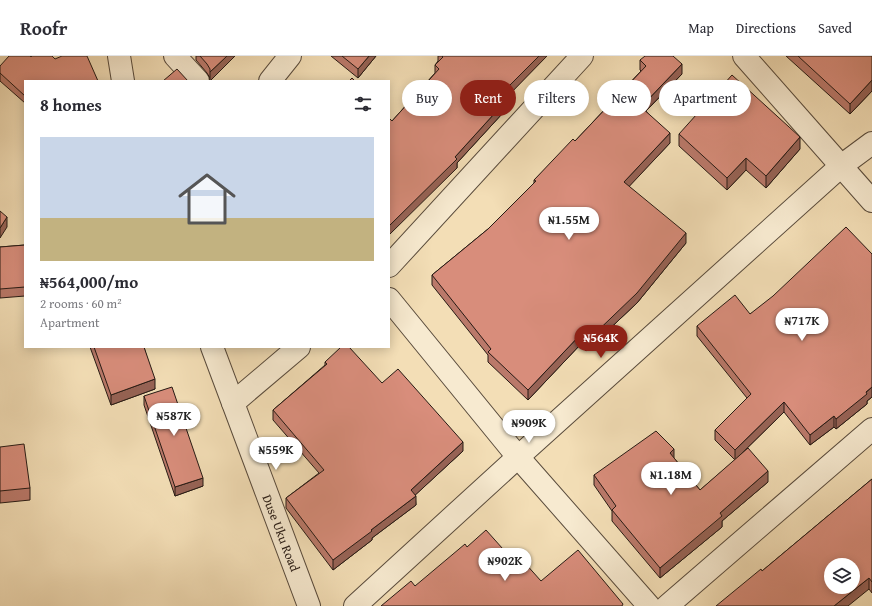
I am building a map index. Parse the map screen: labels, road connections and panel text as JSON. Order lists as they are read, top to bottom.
{
  "streets": {
    "street": ["Duse Uku Road"]
  },
  "page": {
    "header": "Roofr",
    "nav": ["Map", "Directions", "Saved"],
    "chip": [
      "Buy",
      "Rent",
      "Filters",
      "New",
      "Apartment"
    ],
    "heading": "8 homes",
    "list": [
      {
        "name": "₦564,000/mo",
        "note": "2 rooms · 60 m² · Apartment"
      }
    ],
    "price": [
      "₦1.55M",
      "₦717K",
      "₦564K",
      "₦587K",
      "₦909K",
      "₦559K",
      "₦1.18M",
      "₦902K"
    ]
  }
}
